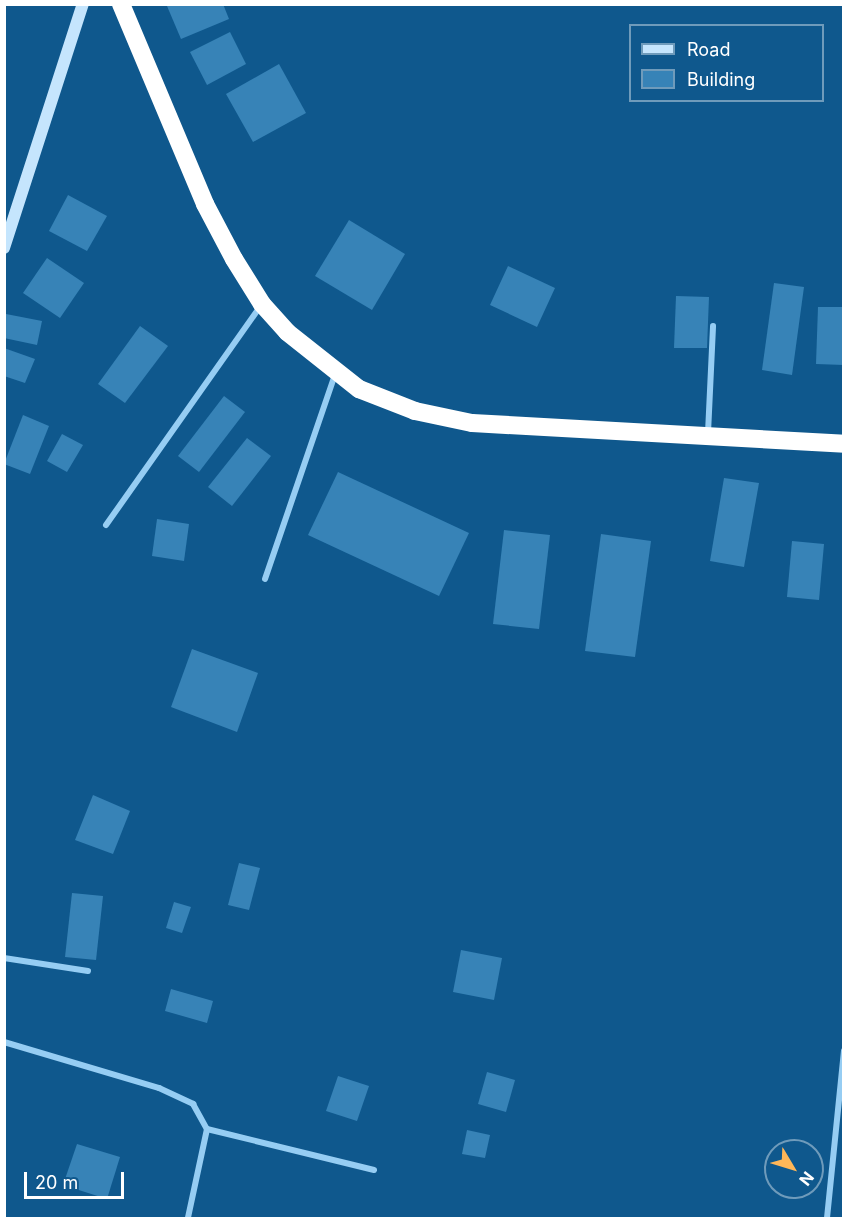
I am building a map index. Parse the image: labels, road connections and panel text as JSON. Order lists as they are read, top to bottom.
{
  "legend": ["Road", "Building"],
  "scale_bar": "20 m",
  "north": "bottom right"
}
